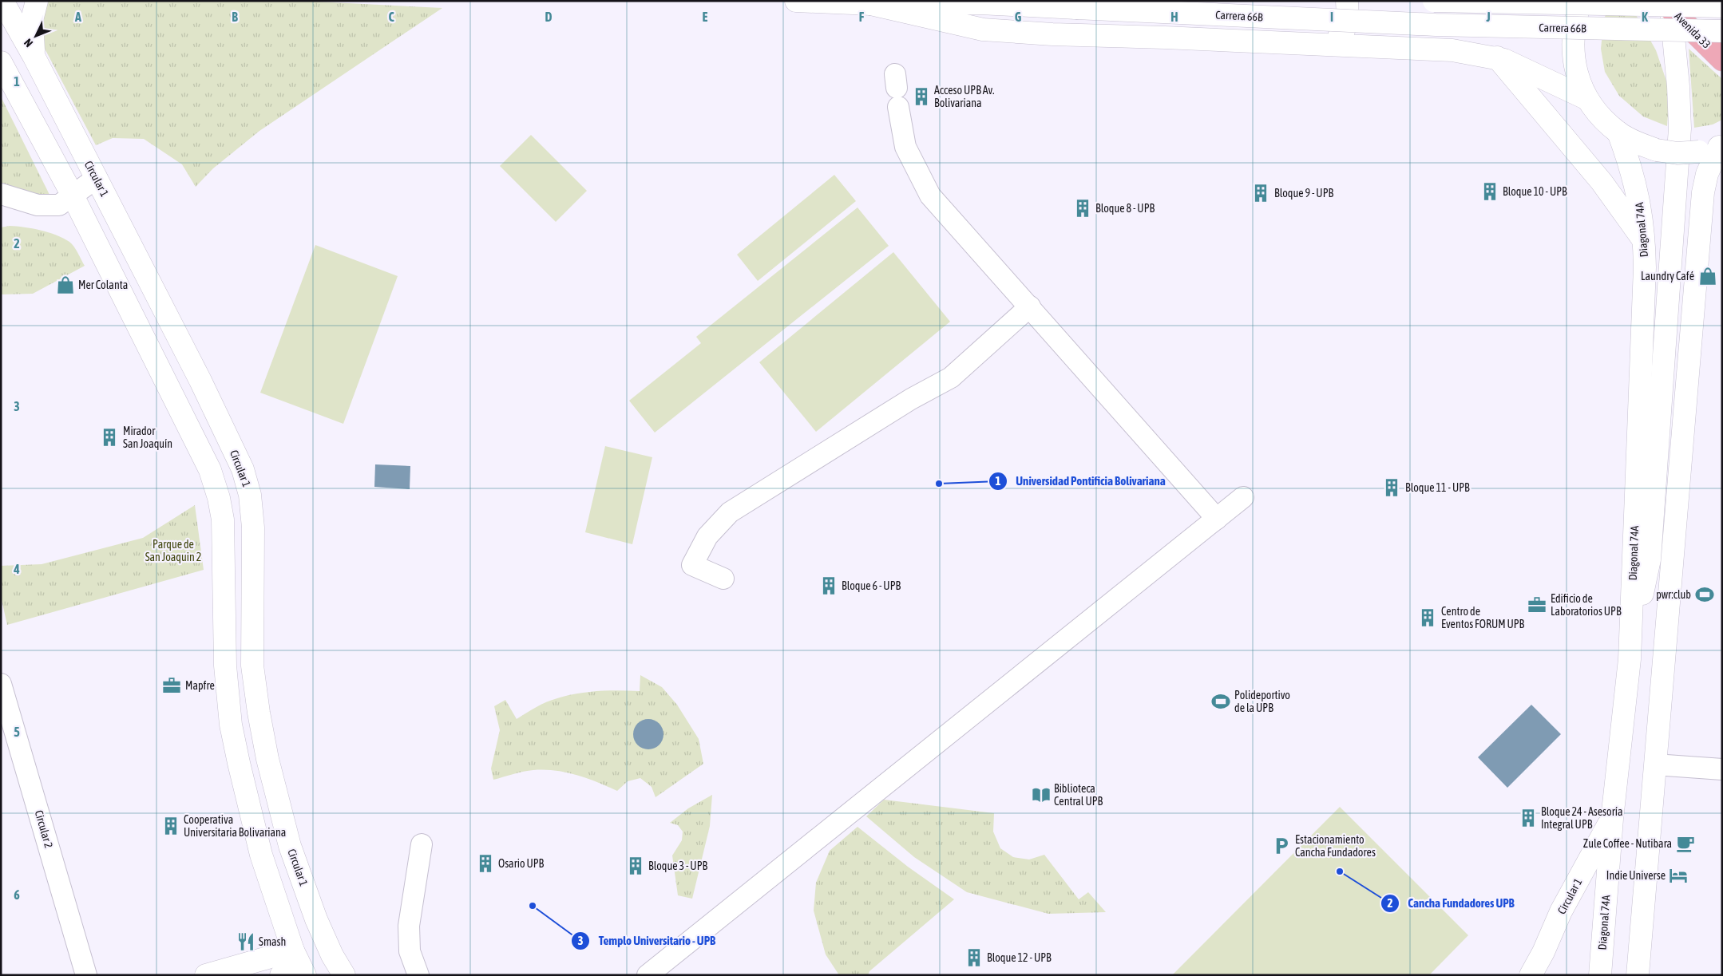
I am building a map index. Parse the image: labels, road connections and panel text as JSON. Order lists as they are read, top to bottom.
{
  "streets": {
    "main road": [
      "Carrera 66B",
      "Avenida 33",
      "Circular 1",
      "Diagonal 74A"
    ],
    "street": ["Circular 2"]
  },
  "crossings": [
    ["Circular 1", "Diagonal 74A"]
  ],
  "parks": ["Parque de San Joaquin 2"],
  "places": {
    "building": [
      "Acceso UPB Av. Bolivariana",
      "Bloque 10 - UPB",
      "Bloque 9 - UPB",
      "Bloque 8 - UPB",
      "Mirador San Joaquín",
      "Bloque 11 - UPB",
      "Bloque 6 - UPB",
      "Centro de Eventos FORUM UPB",
      "Bloque 24 - Asesoría Integral UPB",
      "Cooperativa Universitaria Bolivariana",
      "Osario UPB",
      "Bloque 3 - UPB",
      "Bloque 12 - UPB"
    ],
    "shop": ["Laundry Café", "Mer Colanta"],
    "other": ["Universidad Pontificia Bolivariana", "Cancha Fundadores UPB", "Templo Universitario - UPB"],
    "sports": ["pwr:club", "Polideportivo de la UPB"],
    "office": ["Edificio de Laboratorios UPB", "Mapfre"],
    "library": ["Biblioteca Central UPB"],
    "cafe": ["Zule Coffee - Nutibara"],
    "parking": ["Estacionamiento Cancha Fundadores"],
    "hotel": ["Indie Universe"],
    "restaurant": ["Smash"]
  },
  "north": "bottom left",
  "grid": {
    "columns": [
      "A",
      "B",
      "C",
      "D",
      "E",
      "F",
      "G",
      "H",
      "I",
      "J",
      "K"
    ],
    "rows": [
      "1",
      "2",
      "3",
      "4",
      "5",
      "6"
    ]
  }
}
